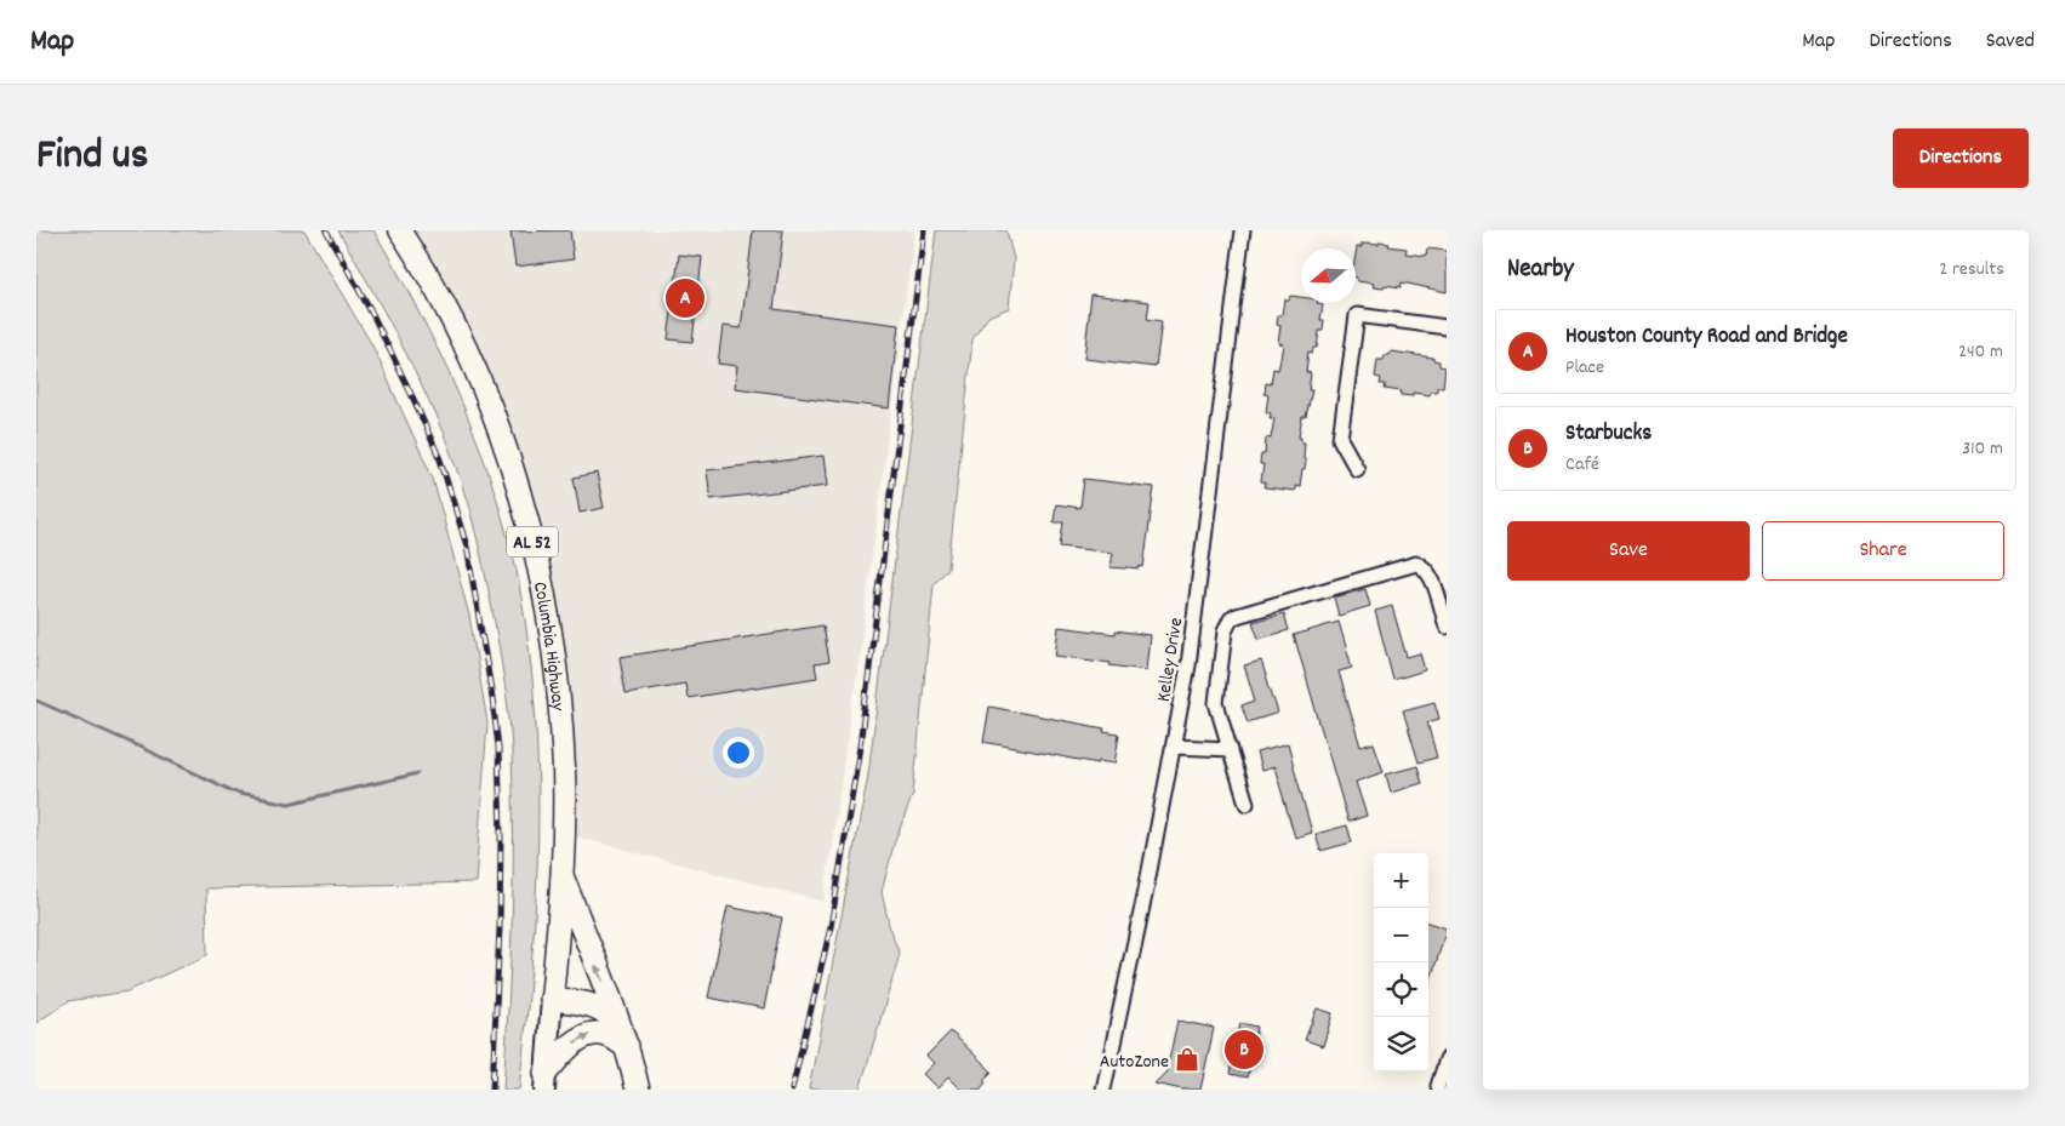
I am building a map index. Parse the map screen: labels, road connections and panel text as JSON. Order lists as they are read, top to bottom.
{
  "streets": {
    "main road": ["AL 52", "Columbia Highway"],
    "street": ["Kelley Drive"]
  },
  "places": {
    "shop": ["AutoZone"]
  },
  "north": "left",
  "page": {
    "header": "Map",
    "nav": ["Map", "Directions", "Saved"],
    "title": "Find us",
    "buttons": [
      "Directions",
      ["Save", "Share"]
    ],
    "heading": ["Nearby", "2 results"],
    "pins": ["A", "B"],
    "list": [
      {
        "mark": "A",
        "name": "Houston County Road and Bridge",
        "note": "Place",
        "value": "240 m"
      },
      {
        "mark": "B",
        "name": "Starbucks",
        "note": "Café",
        "value": "310 m"
      }
    ],
    "map_buttons": ["+", "−"]
  }
}
